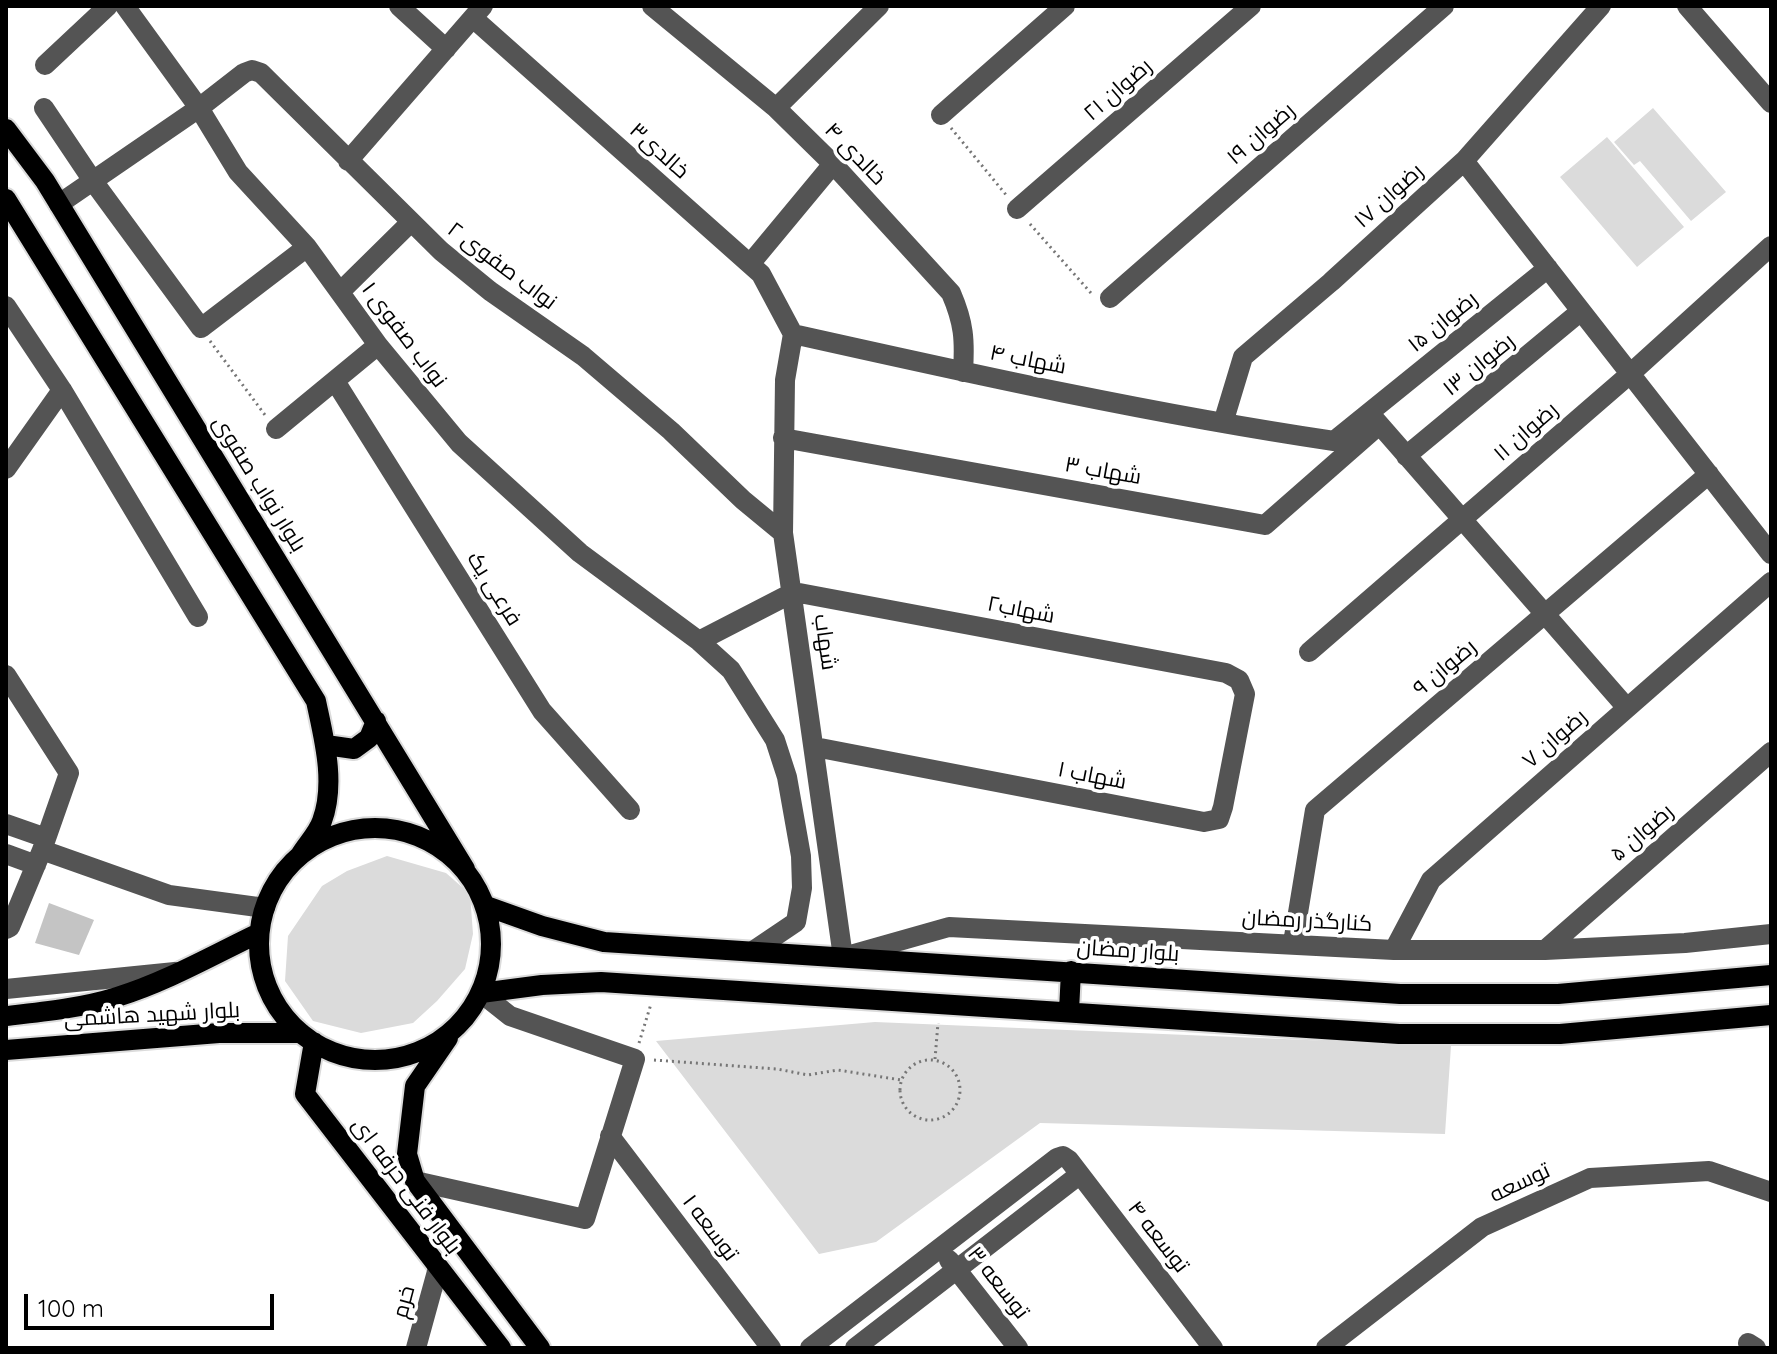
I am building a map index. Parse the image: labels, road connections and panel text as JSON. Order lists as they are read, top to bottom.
{
  "streets": {
    "main road": [
      "بلوار نواب صفوی",
      "بلوار رمضان",
      "بلوار شهید هاشمی",
      "بلوار فنی حرفه ای"
    ],
    "street": [
      "رضوان ۲۱",
      "رضوان ۱۹",
      "خالدی۳",
      "خالدی ۴",
      "رضوان ۱۷",
      "نواب صفوی ۲",
      "رضوان ۱۵",
      "نواب صفوی ۱",
      "شهاب ۴",
      "رضوان ۱۳",
      "رضوان ۱۱",
      "شهاب ۳",
      "فرعی یک",
      "شهاب۲",
      "شهاب",
      "رضوان ۹",
      "رضوان ۷",
      "شهاب ۱",
      "رضوان ۵",
      "کنارگذر رمضان",
      "توسعه",
      "توسعه ۱",
      "توسعه ۴",
      "توسعه ۳",
      "خرم"
    ]
  },
  "crossings": [
    ["خالدی۳", "شهاب ۴"],
    ["خالدی۳", "شهاب"],
    ["خالدی ۴", "شهاب ۴"],
    ["رضوان ۱۷", "شهاب ۴"],
    ["نواب صفوی ۲", "نواب صفوی ۱"],
    ["نواب صفوی ۲", "بلوار نواب صفوی"],
    ["نواب صفوی ۲", "شهاب"],
    ["رضوان ۱۵", "شهاب ۴"],
    ["رضوان ۱۵", "شهاب ۳"],
    ["نواب صفوی ۱", "بلوار رمضان"],
    ["شهاب ۴", "شهاب ۳"],
    ["شهاب ۴", "شهاب"],
    ["شهاب ۳", "شهاب"],
    ["بلوار نواب صفوی", "بلوار رمضان"],
    ["بلوار نواب صفوی", "بلوار شهید هاشمی"],
    ["بلوار نواب صفوی", "بلوار فنی حرفه ای"],
    ["شهاب۲", "شهاب"],
    ["شهاب۲", "شهاب ۱"],
    ["شهاب", "شهاب ۱"],
    ["شهاب", "کنارگذر رمضان"],
    ["شهاب", "بلوار رمضان"],
    ["رضوان ۹", "کنارگذر رمضان"],
    ["رضوان ۷", "کنارگذر رمضان"],
    ["رضوان ۵", "کنارگذر رمضان"],
    ["کنارگذر رمضان", "بلوار رمضان"],
    ["بلوار رمضان", "بلوار شهید هاشمی"],
    ["بلوار رمضان", "بلوار فنی حرفه ای"],
    ["بلوار شهید هاشمی", "بلوار فنی حرفه ای"],
    ["بلوار فنی حرفه ای", "خرم"],
    ["توسعه ۴", "توسعه ۳"]
  ],
  "scale_bar": "100 m"
}
